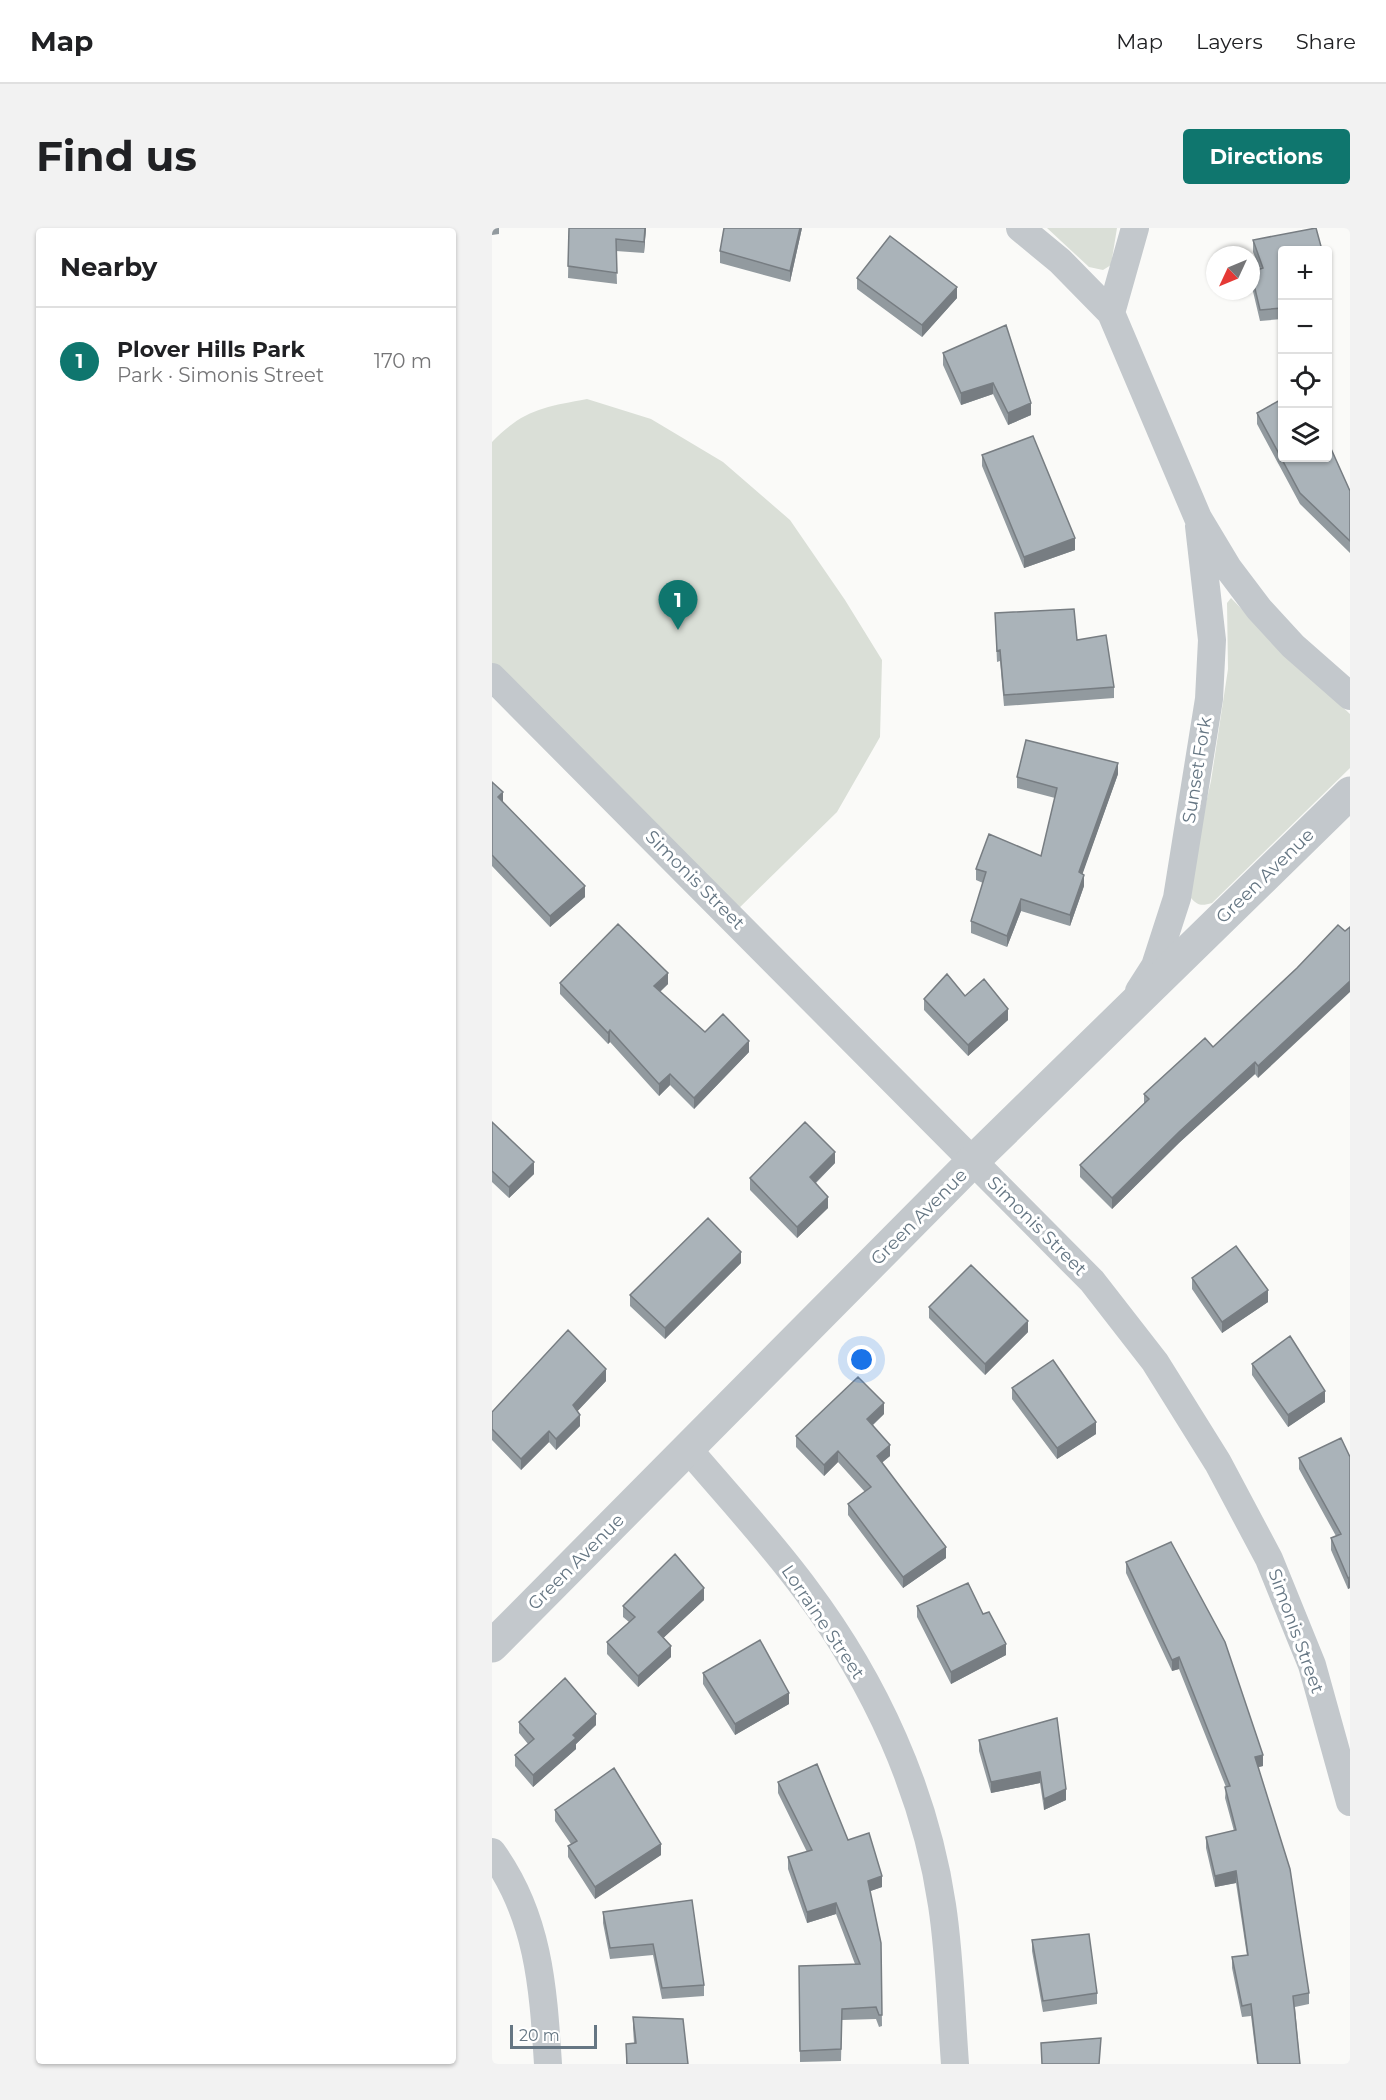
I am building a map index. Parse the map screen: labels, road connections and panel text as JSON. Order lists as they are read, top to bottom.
{
  "streets": {
    "street": [
      "Sunset Fork",
      "Green Avenue",
      "Simonis Street",
      "Lorraine Street"
    ]
  },
  "crossings": [
    ["Sunset Fork", "Green Avenue"],
    ["Green Avenue", "Simonis Street"],
    ["Green Avenue", "Lorraine Street"]
  ],
  "scale_bar": "20 m",
  "north": "bottom left",
  "page": {
    "header": "Map",
    "nav": ["Map", "Layers", "Share"],
    "buttons": "Directions",
    "title": "Find us",
    "heading": "Nearby",
    "map_buttons": ["+", "−"],
    "list": [
      {
        "mark": "1",
        "name": "Plover Hills Park",
        "note": "Park · Simonis Street",
        "value": "170 m"
      }
    ],
    "pins": "1",
    "scale": "20 m"
  }
}
